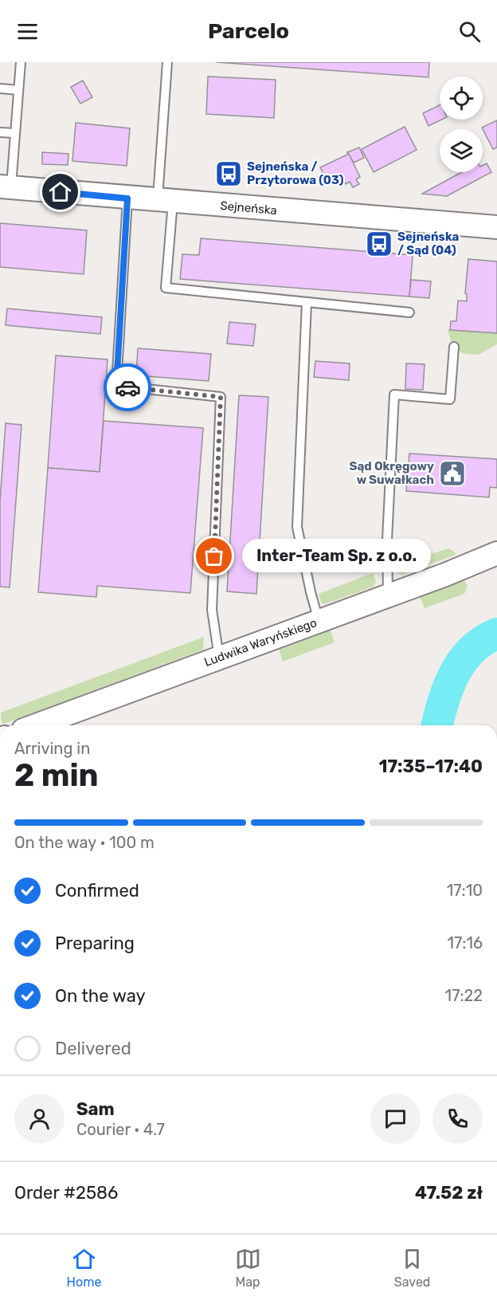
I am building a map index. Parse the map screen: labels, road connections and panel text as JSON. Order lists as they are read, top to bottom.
{
  "streets": {
    "street": ["Sejneńska", "Ludwika Waryńskiego"]
  },
  "places": {
    "bus stop": ["Sejneńska / Przytorowa (03)", "Sejneńska / Sąd (04)"],
    "public building": ["Sąd Okręgowy w Suwałkach"],
    "other": ["Inter-Team Sp. z o.o."]
  },
  "page": {
    "header": "Parcelo",
    "bubble": "Inter-Team Sp. z o.o.",
    "heading": ["2 min", "Arriving in", "17:35–17:40"],
    "panel": [
      "Sam",
      "Courier · 4.7",
      "Order #2586",
      "47.52 zł"
    ],
    "bar": "On the way · 100 m",
    "list": [
      ["Confirmed", "17:10"],
      ["Preparing", "17:16"],
      ["On the way", "17:22"],
      "Delivered"
    ],
    "tabs": ["Home", "Map", "Saved"]
  }
}
